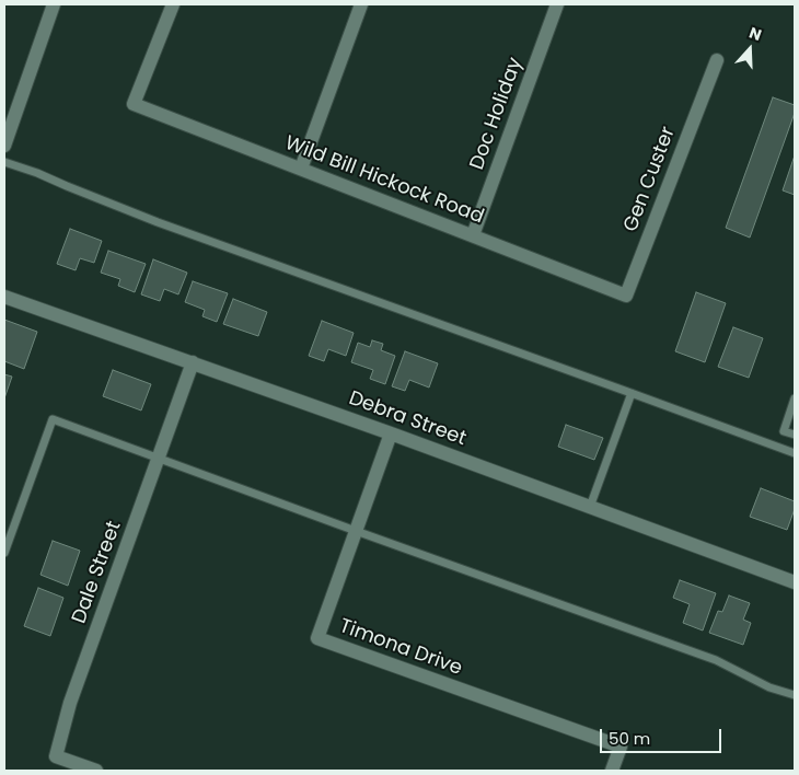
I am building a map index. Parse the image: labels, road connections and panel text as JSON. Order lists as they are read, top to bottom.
{
  "streets": {
    "street": [
      "Doc Holiday",
      "Gen Custer",
      "Wild Bill Hickock Road",
      "Debra Street",
      "Dale Street",
      "Timona Drive"
    ]
  },
  "crossings": [
    ["Doc Holiday", "Wild Bill Hickock Road"],
    ["Gen Custer", "Wild Bill Hickock Road"],
    ["Debra Street", "Dale Street"],
    ["Debra Street", "Timona Drive"]
  ],
  "scale_bar": "50 m",
  "north": "top"
}
